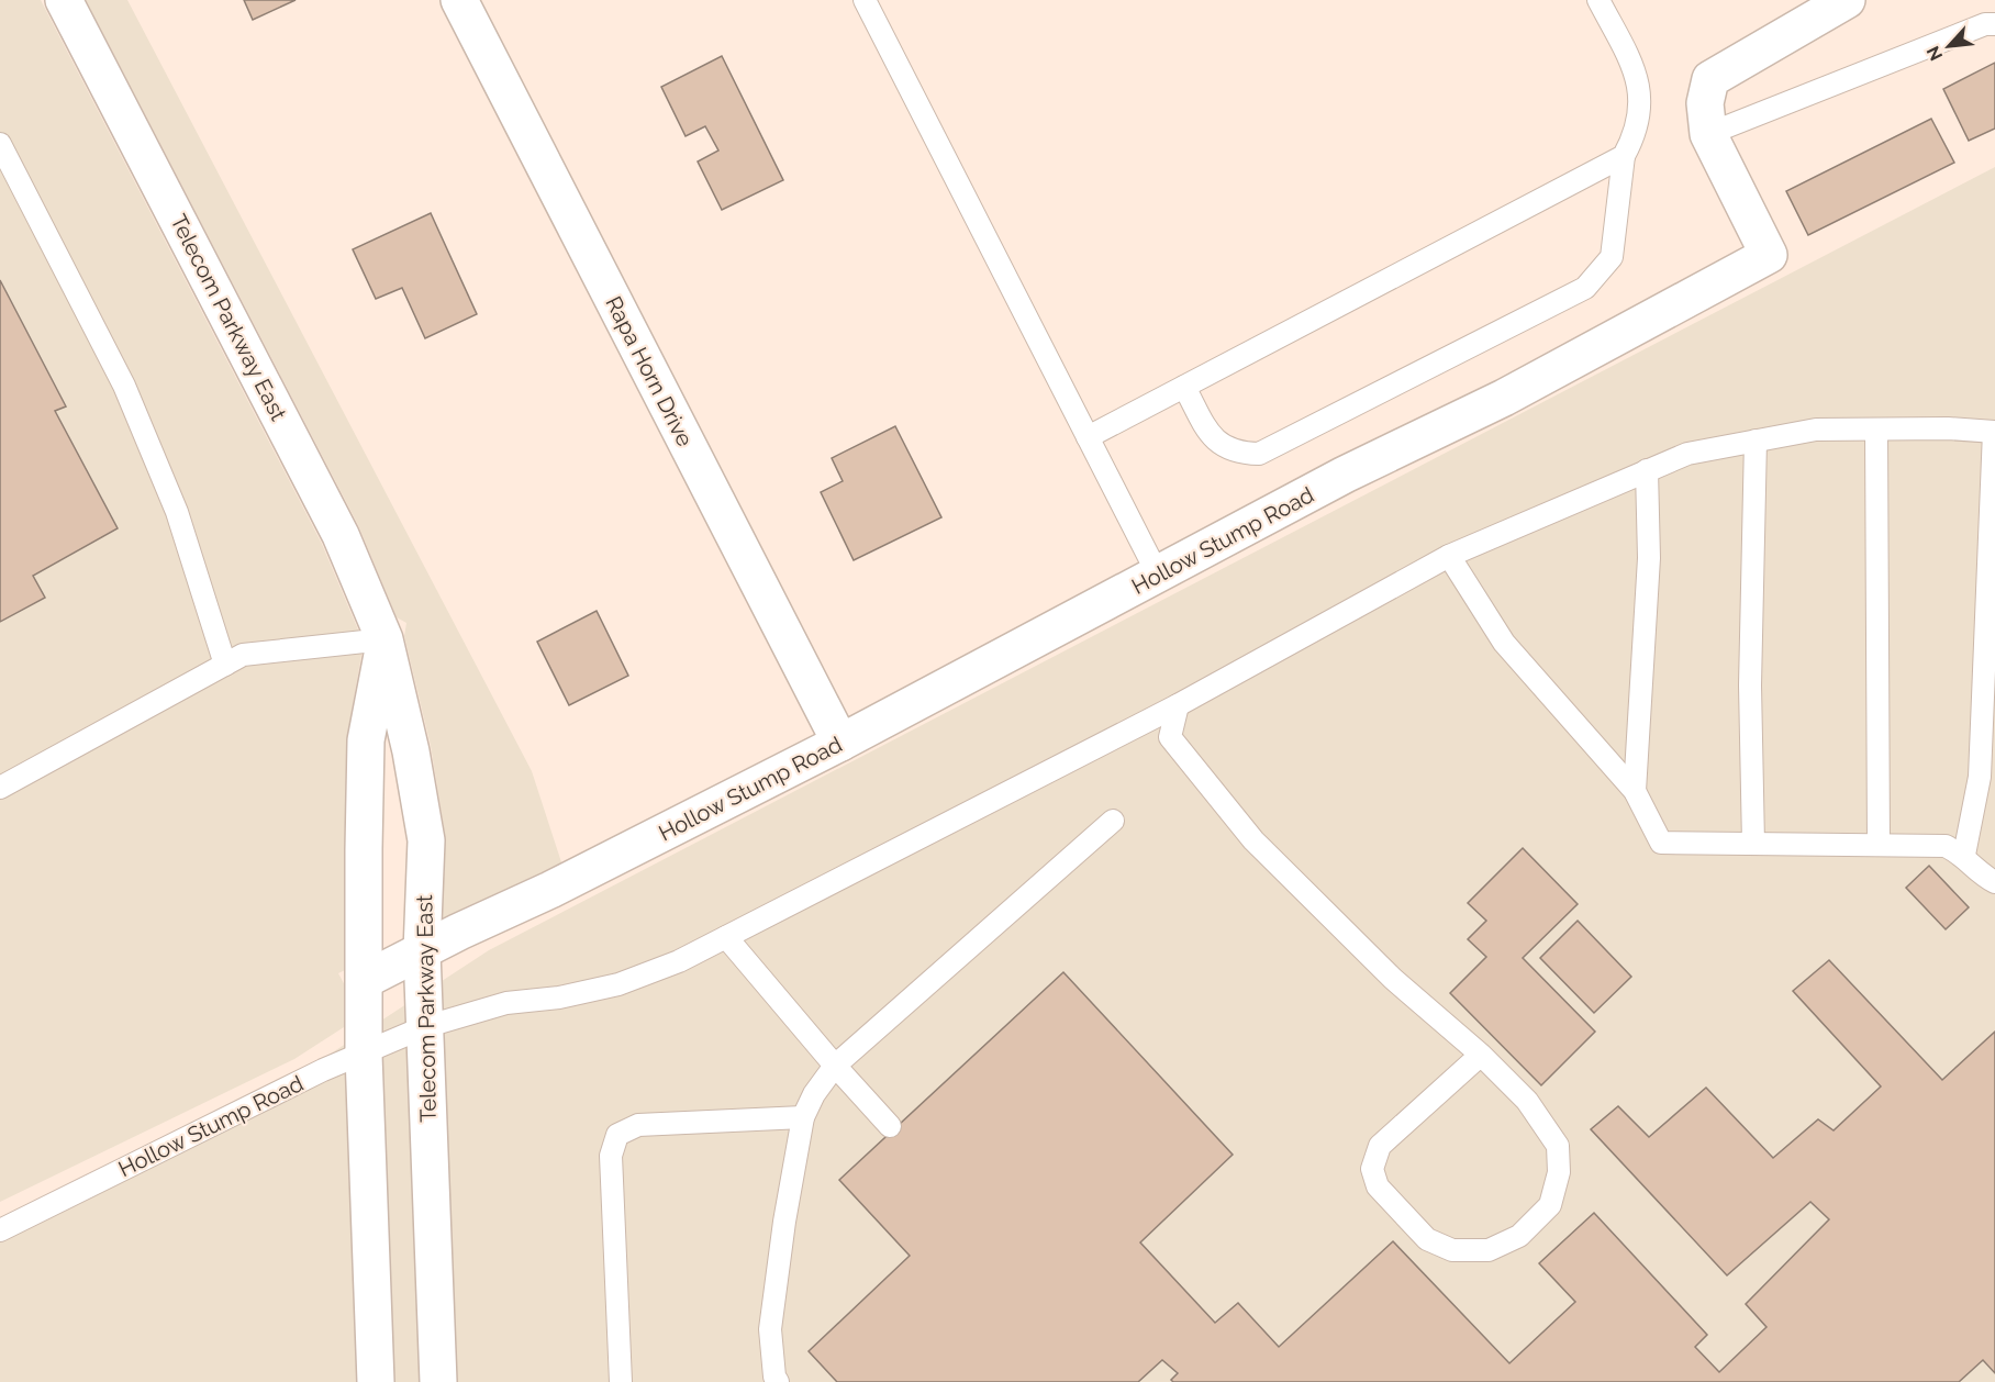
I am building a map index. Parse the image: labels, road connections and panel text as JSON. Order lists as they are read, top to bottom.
{
  "streets": {
    "street": ["Telecom Parkway East", "Rapa Horn Drive", "Hollow Stump Road"]
  },
  "crossings": [
    ["Telecom Parkway East", "Hollow Stump Road"],
    ["Rapa Horn Drive", "Hollow Stump Road"]
  ],
  "north": "bottom left"
}
